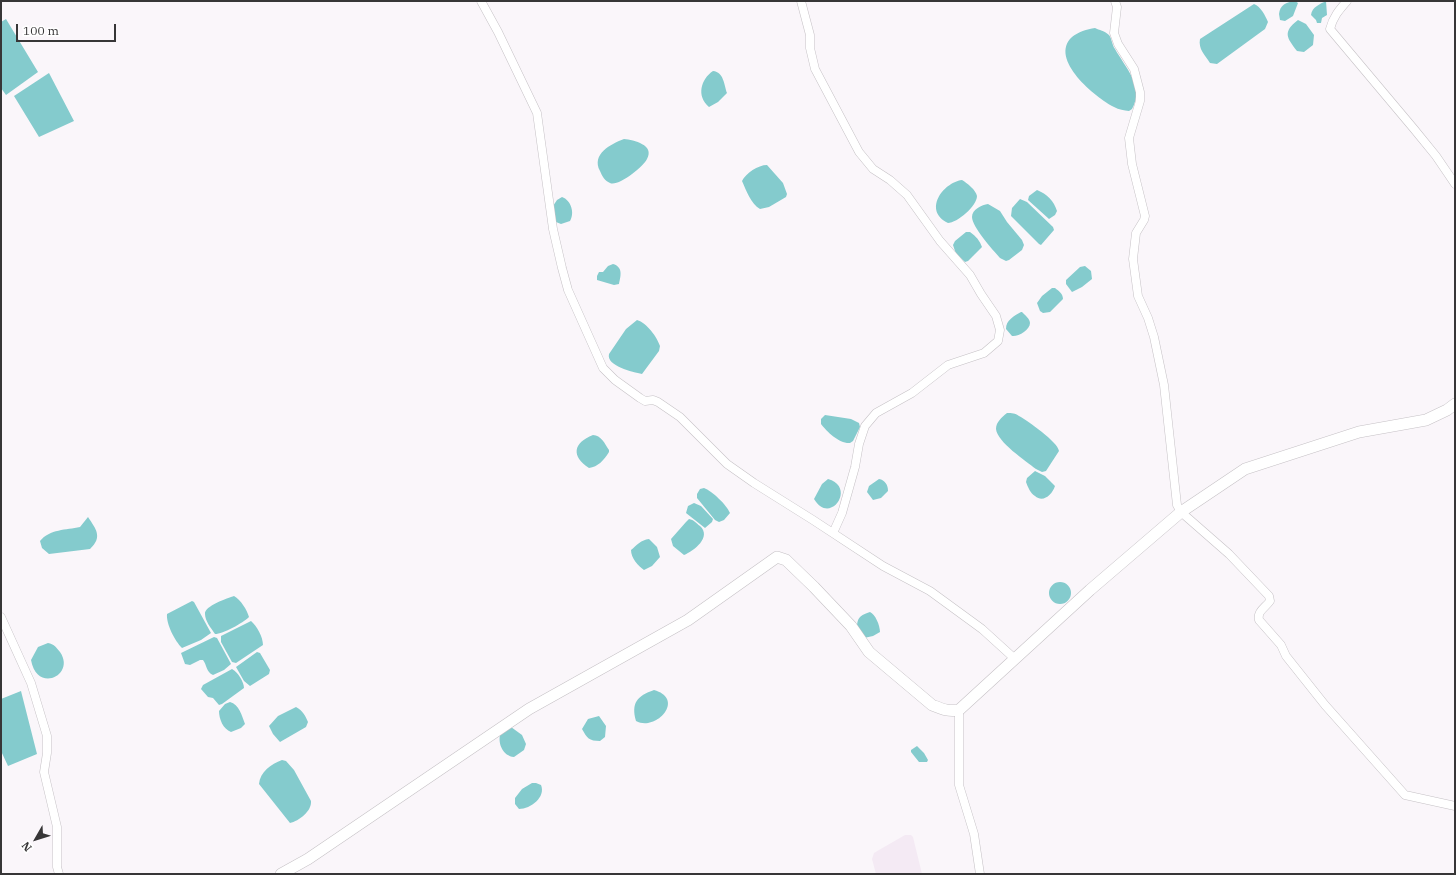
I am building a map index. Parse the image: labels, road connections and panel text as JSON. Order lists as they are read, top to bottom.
{
  "scale_bar": "100 m",
  "north": "bottom left"
}
